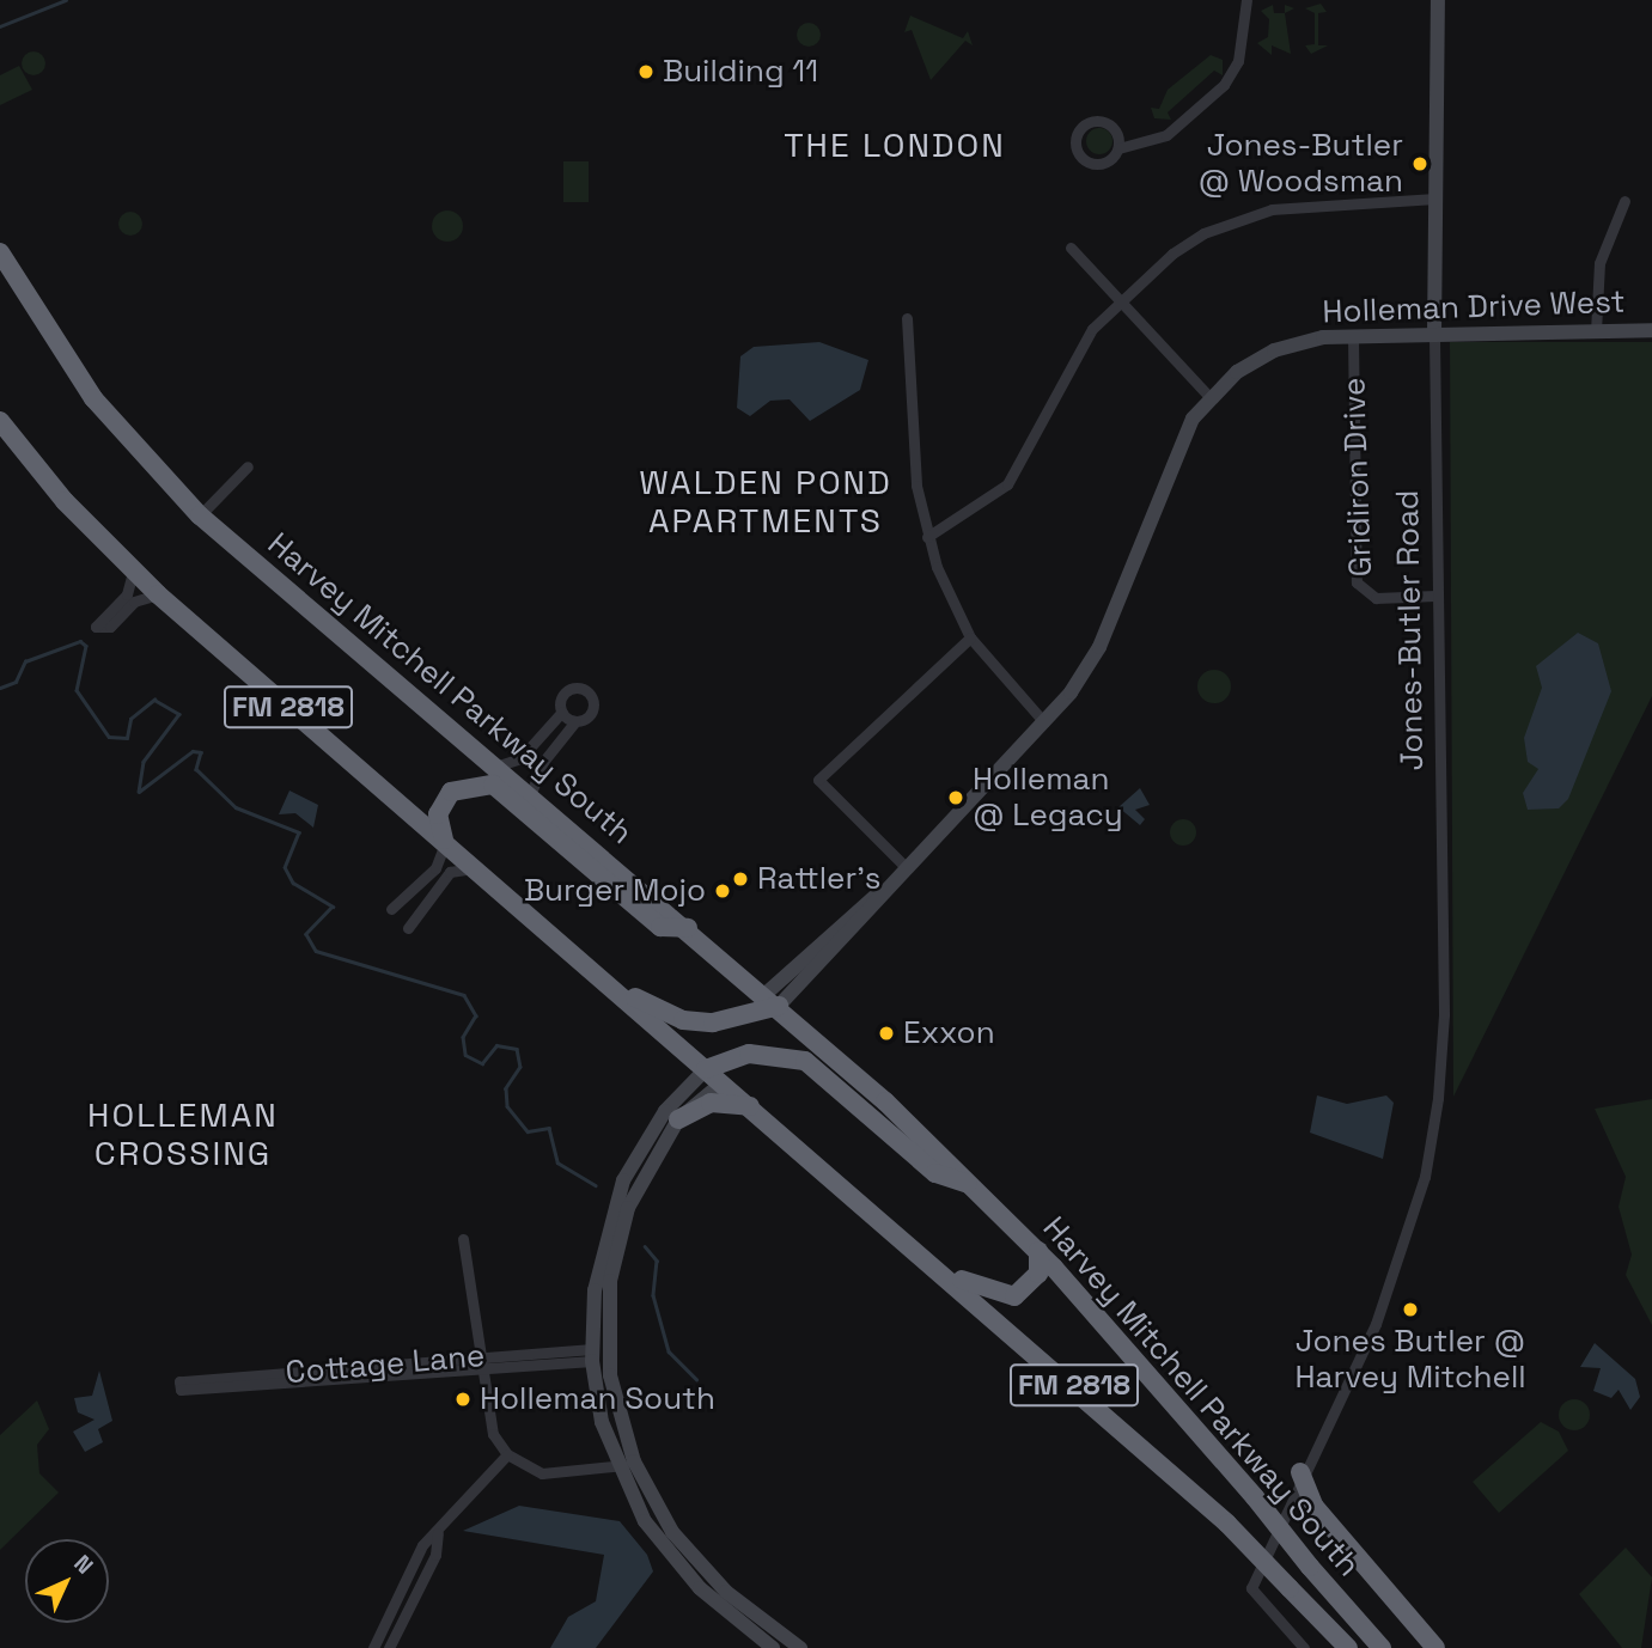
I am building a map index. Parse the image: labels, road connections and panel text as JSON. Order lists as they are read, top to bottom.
{
  "streets": {
    "highway": ["Harvey Mitchell Parkway South", "FM 2818"],
    "street": [
      "Holleman Drive West",
      "Gridiron Drive",
      "Jones-Butler Road",
      "Cottage Lane"
    ]
  },
  "crossings": [
    ["Holleman Drive West", "Gridiron Drive"],
    ["Holleman Drive West", "Jones-Butler Road"],
    ["Holleman Drive West", "Harvey Mitchell Parkway South"],
    ["Gridiron Drive", "Jones-Butler Road"]
  ],
  "districts": ["THE LONDON", "WALDEN POND APARTMENTS", "HOLLEMAN CROSSING"],
  "places": [
    "Building 11",
    "Jones-Butler @ Woodsman",
    "Holleman @ Legacy",
    "Rattler's",
    "Burger Mojo",
    "Exxon",
    "Jones Butler @ Harvey Mitchell",
    "Holleman South"
  ],
  "north": "top right"
}
